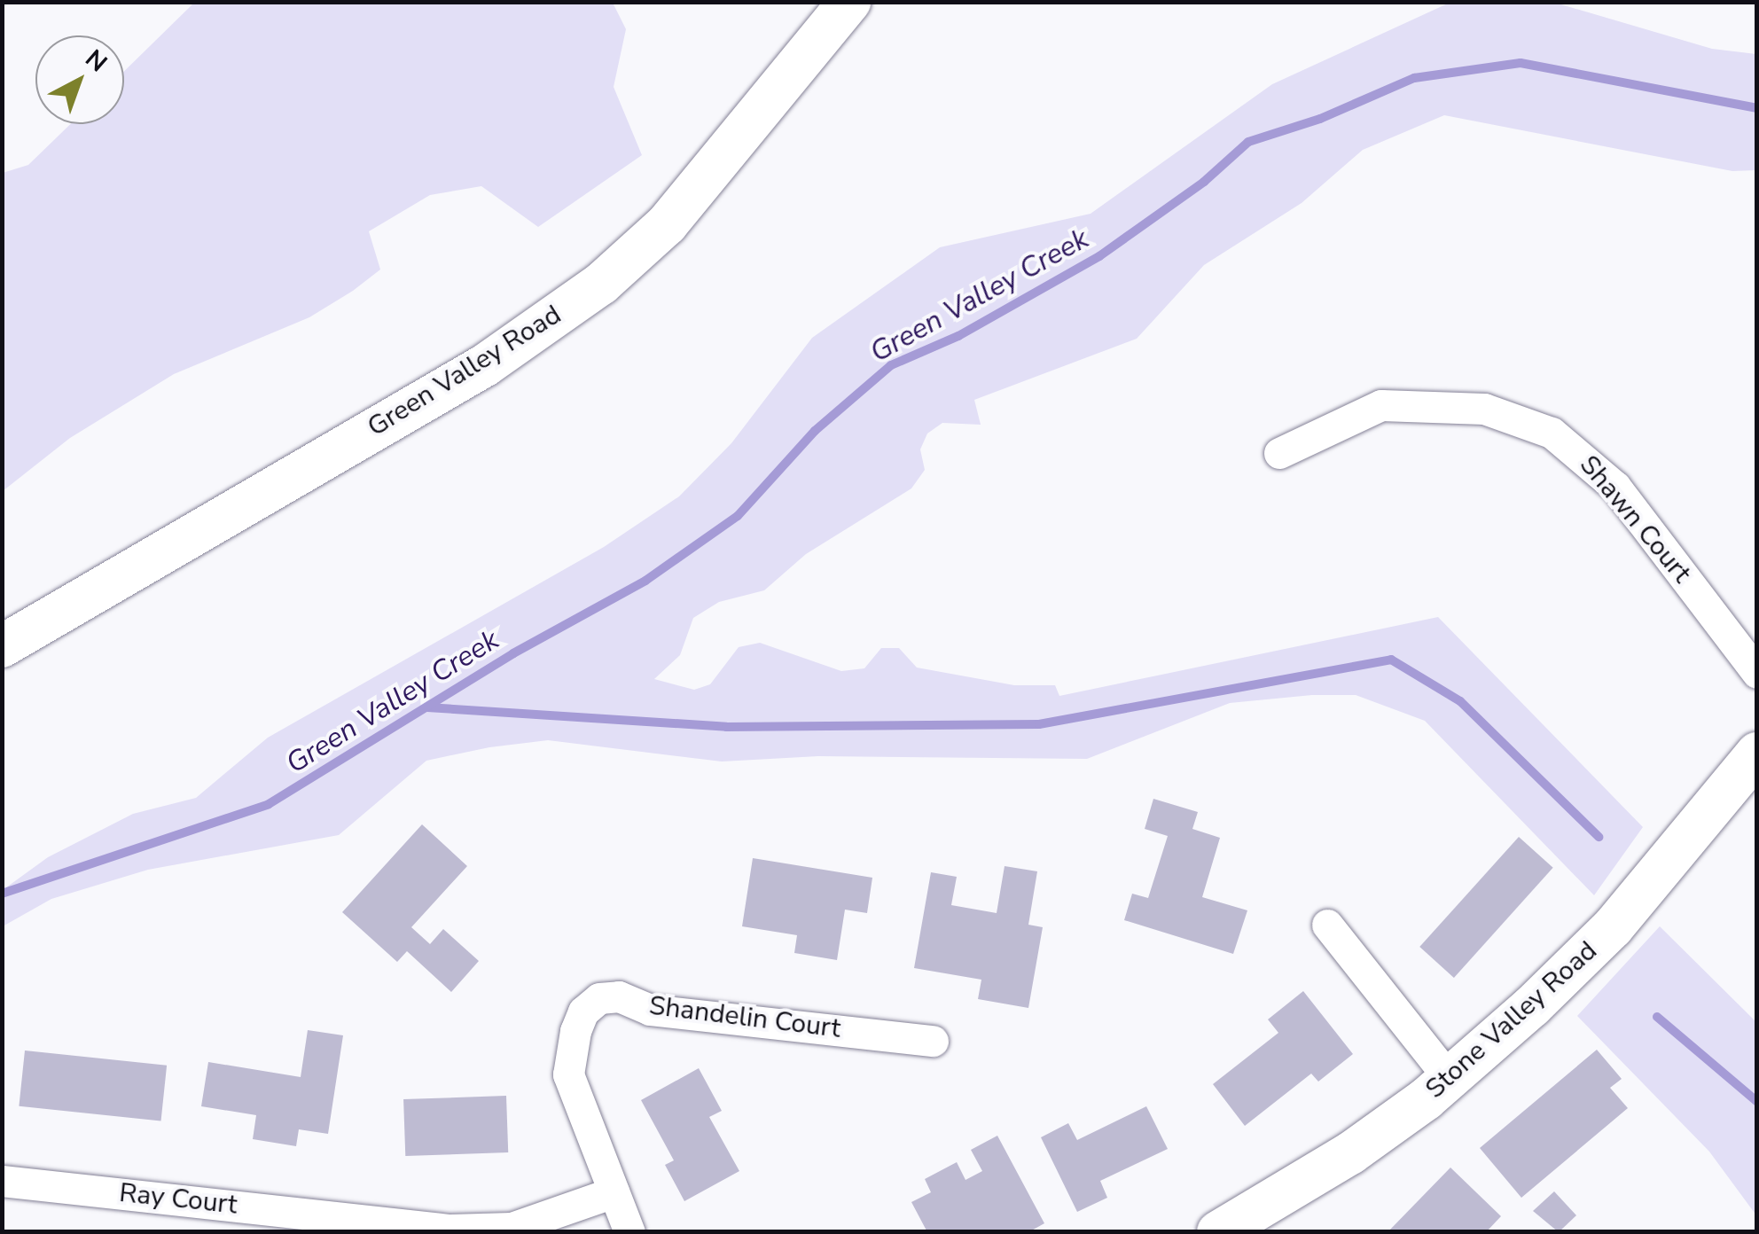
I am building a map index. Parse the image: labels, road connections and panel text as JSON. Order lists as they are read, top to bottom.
{
  "streets": {
    "street": [
      "Green Valley Road",
      "Shawn Court",
      "Shandelin Court",
      "Stone Valley Road",
      "Ray Court"
    ]
  },
  "crossings": [
    ["Shandelin Court", "Ray Court"]
  ],
  "water": ["Green Valley Creek"],
  "north": "top right"
}
